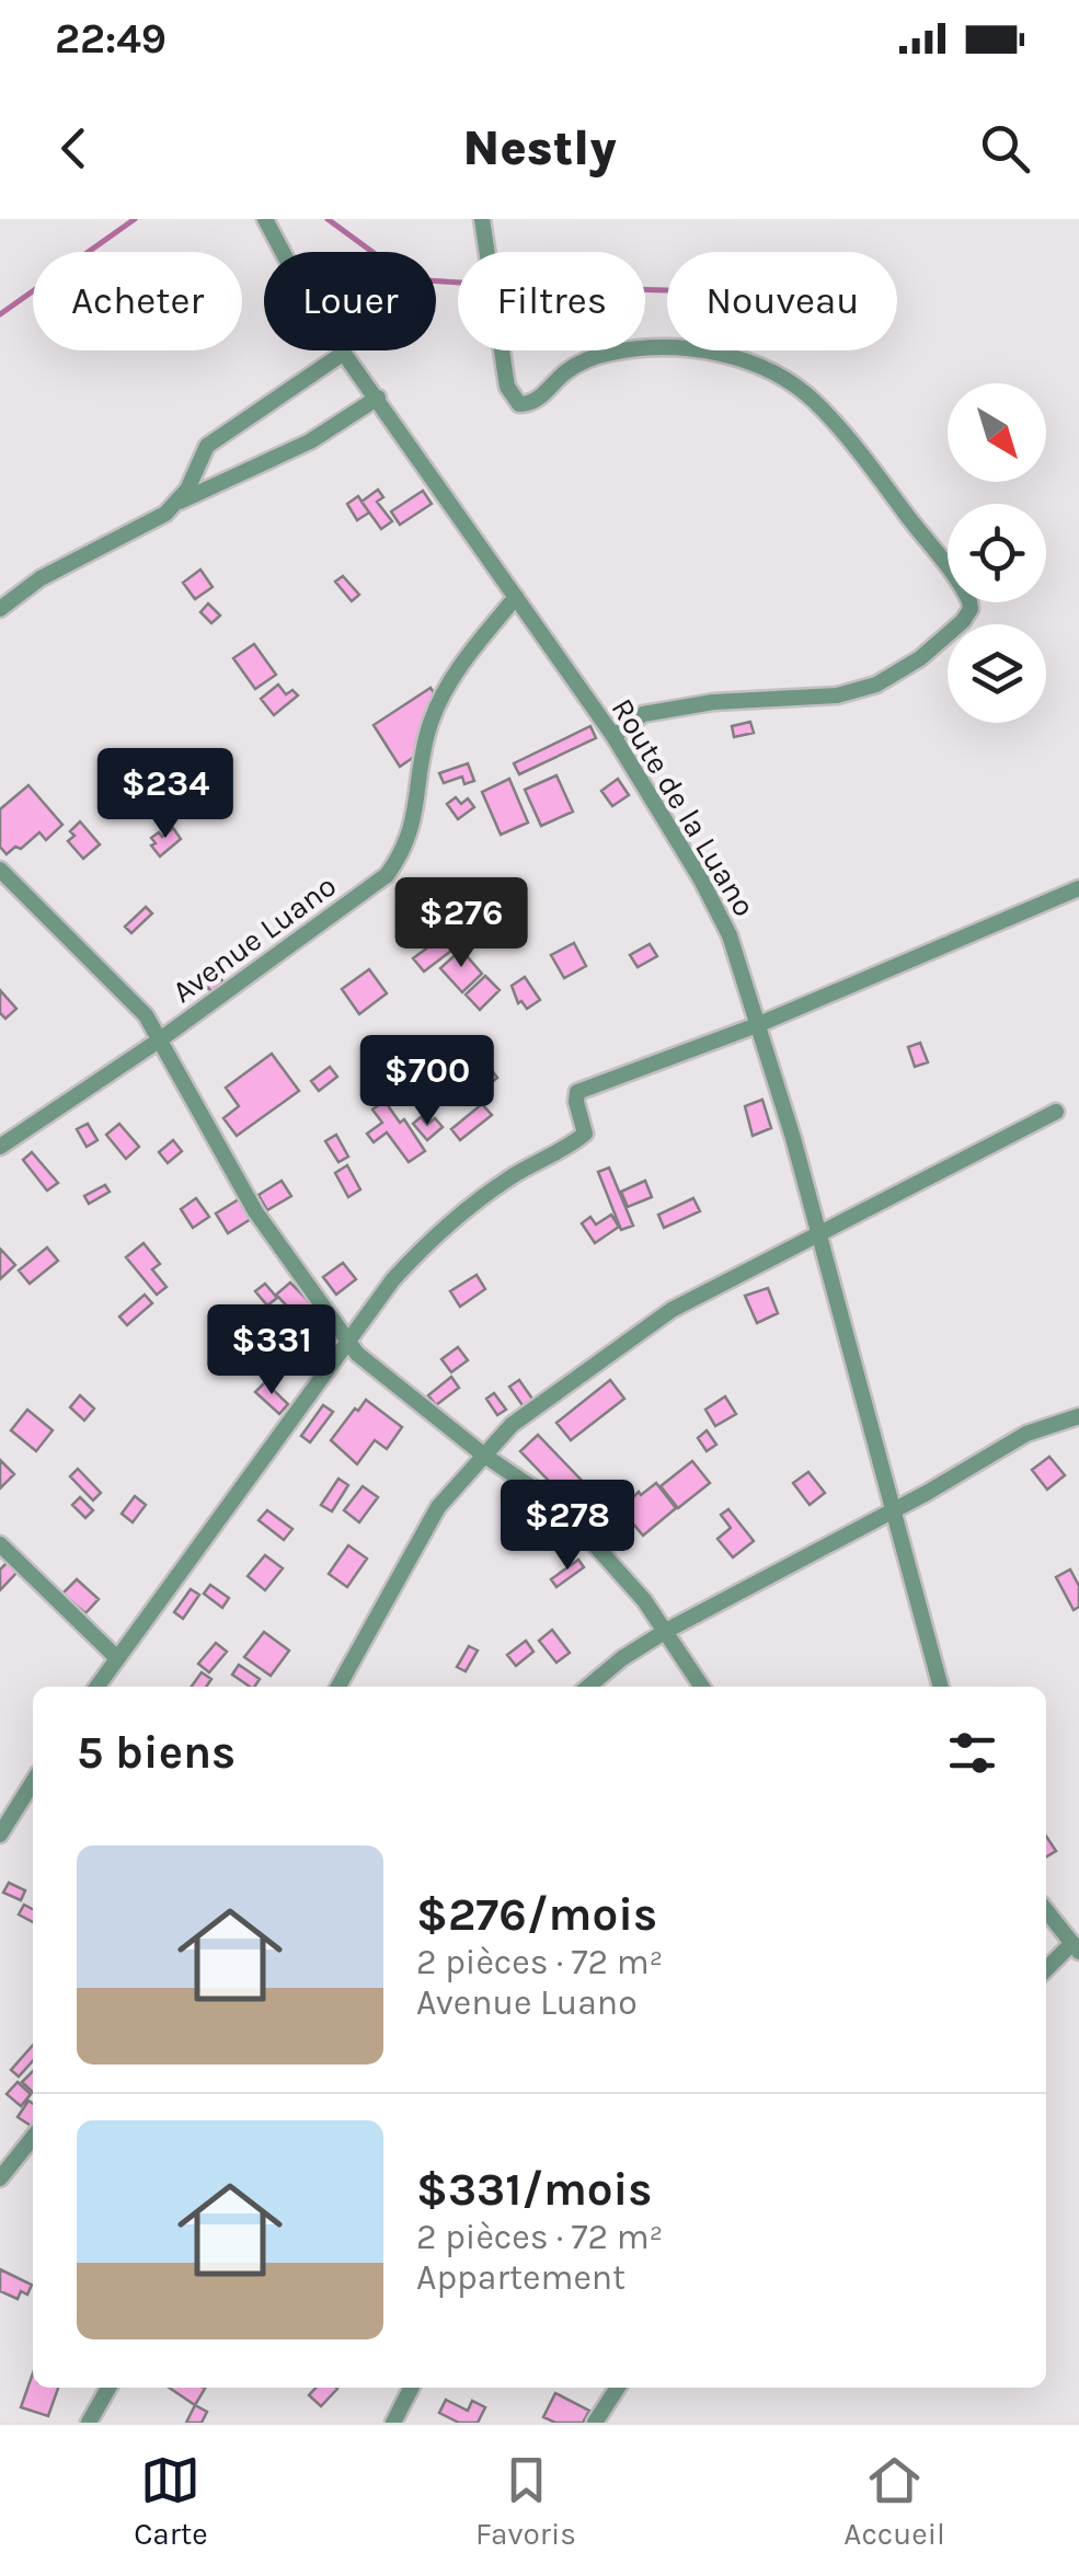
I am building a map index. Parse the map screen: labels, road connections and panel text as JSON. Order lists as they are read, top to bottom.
{
  "streets": {
    "street": ["Route de la Luano", "Avenue Luano"]
  },
  "crossings": [
    ["Route de la Luano", "Avenue Luano"]
  ],
  "north": "bottom right",
  "page": {
    "status": "22:49",
    "header": "Nestly",
    "chip": [
      "Acheter",
      "Louer",
      "Filtres",
      "Nouveau"
    ],
    "price": [
      "$234",
      "$276",
      "$700",
      "$331",
      "$278"
    ],
    "heading": "5 biens",
    "list": [
      {
        "name": "$276/mois",
        "note": "2 pièces · 72 m² · Avenue Luano"
      },
      {
        "name": "$331/mois",
        "note": "2 pièces · 72 m² · Appartement"
      }
    ],
    "tabs": ["Carte", "Favoris", "Accueil"]
  }
}
